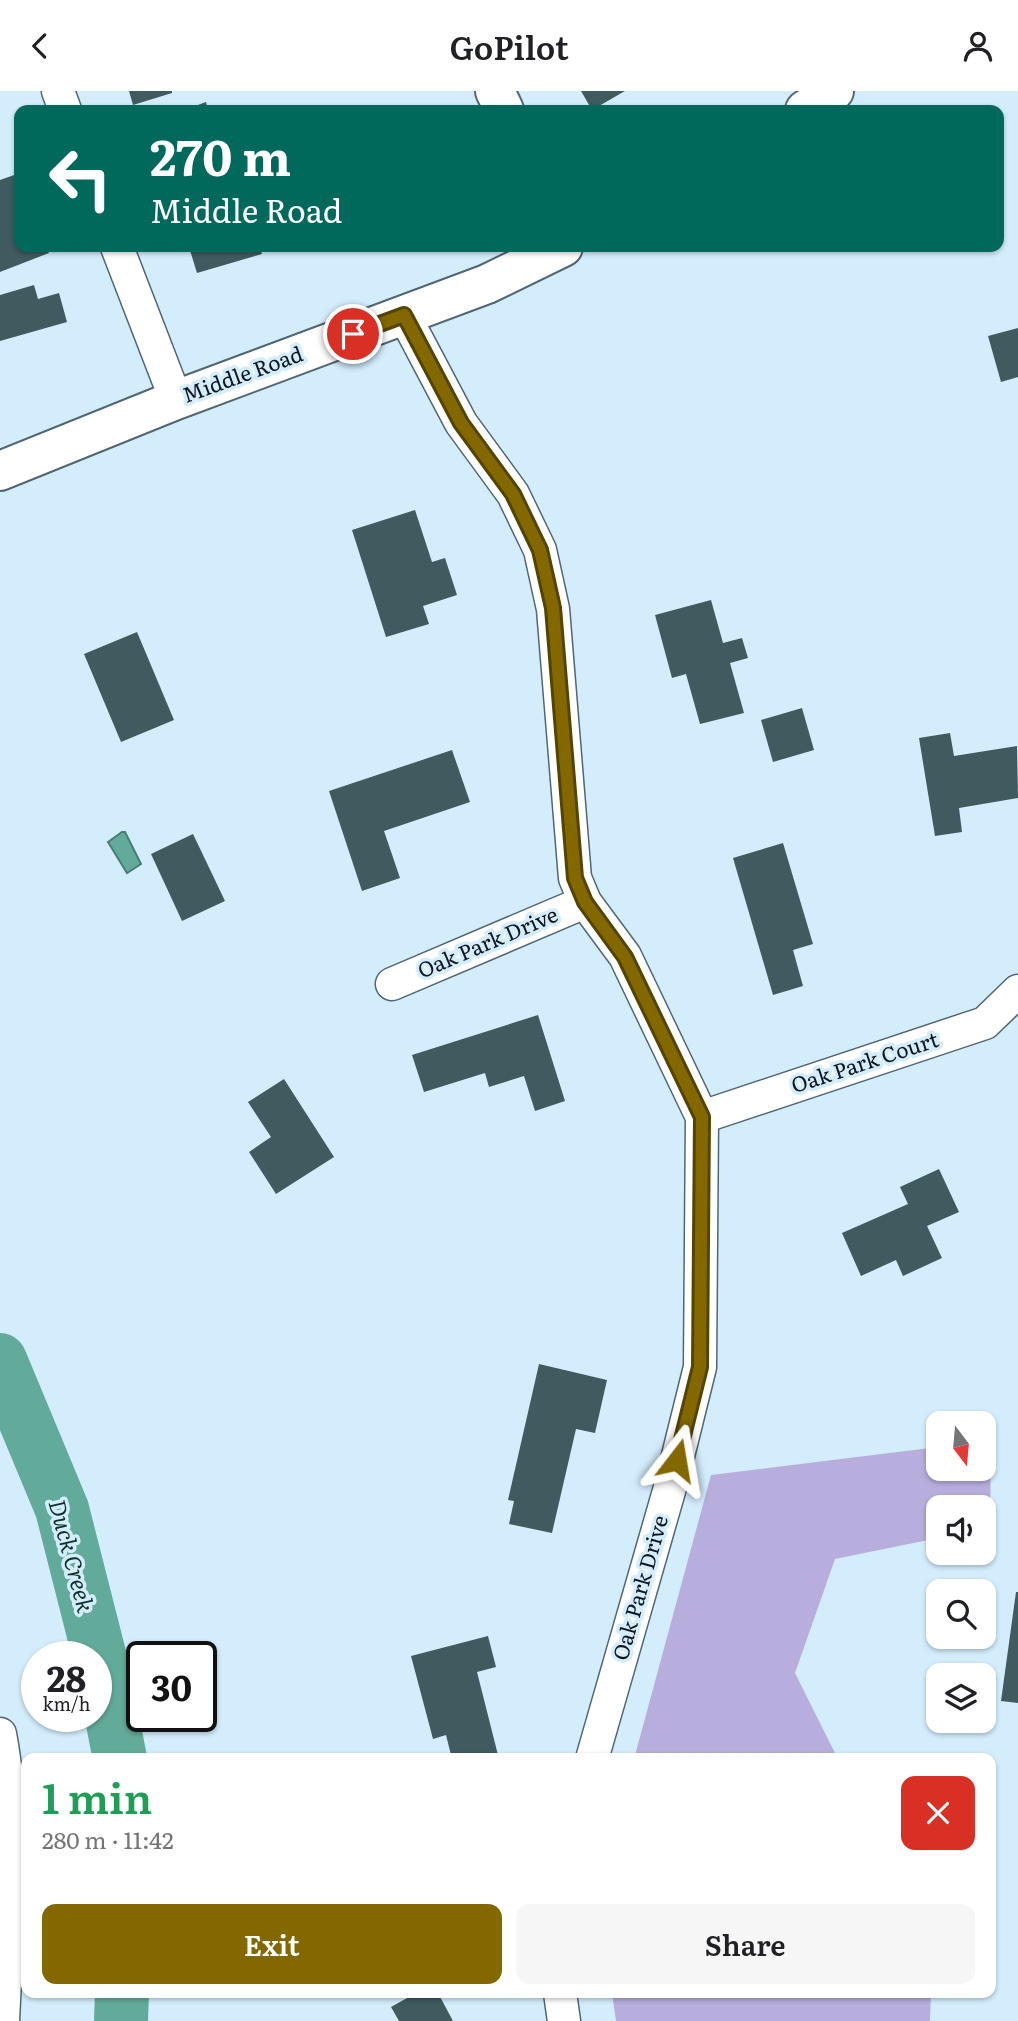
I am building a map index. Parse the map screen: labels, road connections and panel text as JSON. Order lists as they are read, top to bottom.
{
  "streets": {
    "main road": ["Middle Road"],
    "street": ["Oak Park Drive", "Oak Park Court"]
  },
  "crossings": [
    ["Middle Road", "Oak Park Drive"],
    ["Oak Park Drive", "Oak Park Court"]
  ],
  "water": ["Duck Creek"],
  "north": "bottom",
  "page": {
    "header": "GoPilot",
    "turn": ["270 m", "Middle Road"],
    "speed": "28 km/h",
    "limit": "30",
    "heading": ["1 min", "280 m · 11:42"],
    "buttons": ["Exit", "Share"]
  }
}
